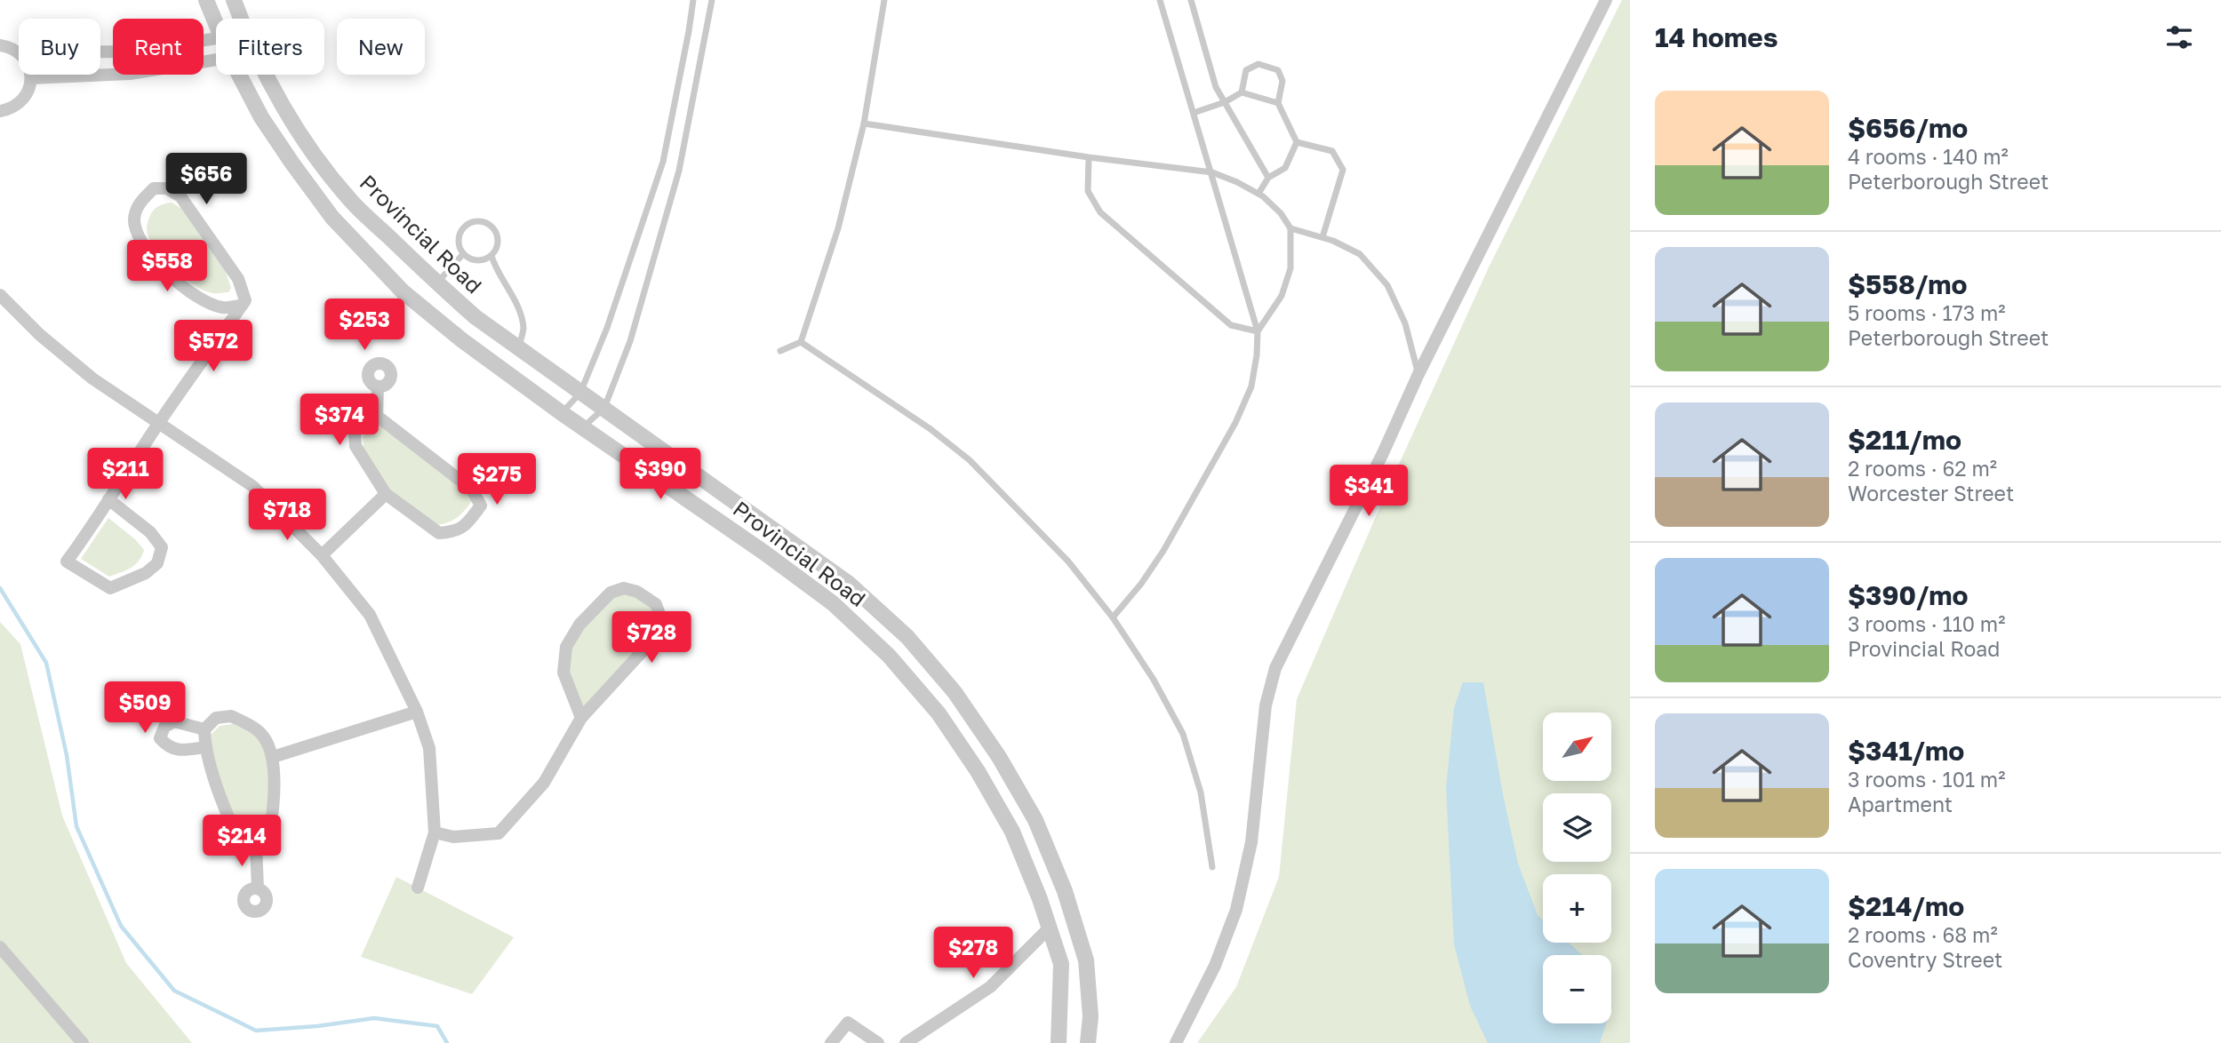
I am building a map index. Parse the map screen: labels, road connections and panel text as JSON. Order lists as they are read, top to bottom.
{
  "streets": {
    "street": ["Provincial Road"]
  },
  "north": "top right",
  "page": {
    "heading": "14 homes",
    "chip": [
      "Buy",
      "Rent",
      "Filters",
      "New"
    ],
    "list": [
      {
        "name": "$656/mo",
        "note": "4 rooms · 140 m² · Peterborough Street"
      },
      {
        "name": "$558/mo",
        "note": "5 rooms · 173 m² · Peterborough Street"
      },
      {
        "name": "$211/mo",
        "note": "2 rooms · 62 m² · Worcester Street"
      },
      {
        "name": "$390/mo",
        "note": "3 rooms · 110 m² · Provincial Road"
      },
      {
        "name": "$341/mo",
        "note": "3 rooms · 101 m² · Apartment"
      },
      {
        "name": "$214/mo",
        "note": "2 rooms · 68 m² · Coventry Street"
      }
    ],
    "price": [
      "$656",
      "$558",
      "$253",
      "$572",
      "$374",
      "$211",
      "$390",
      "$275",
      "$341",
      "$718",
      "$728",
      "$509",
      "$214",
      "$278"
    ],
    "map_buttons": ["+", "−"]
  }
}
